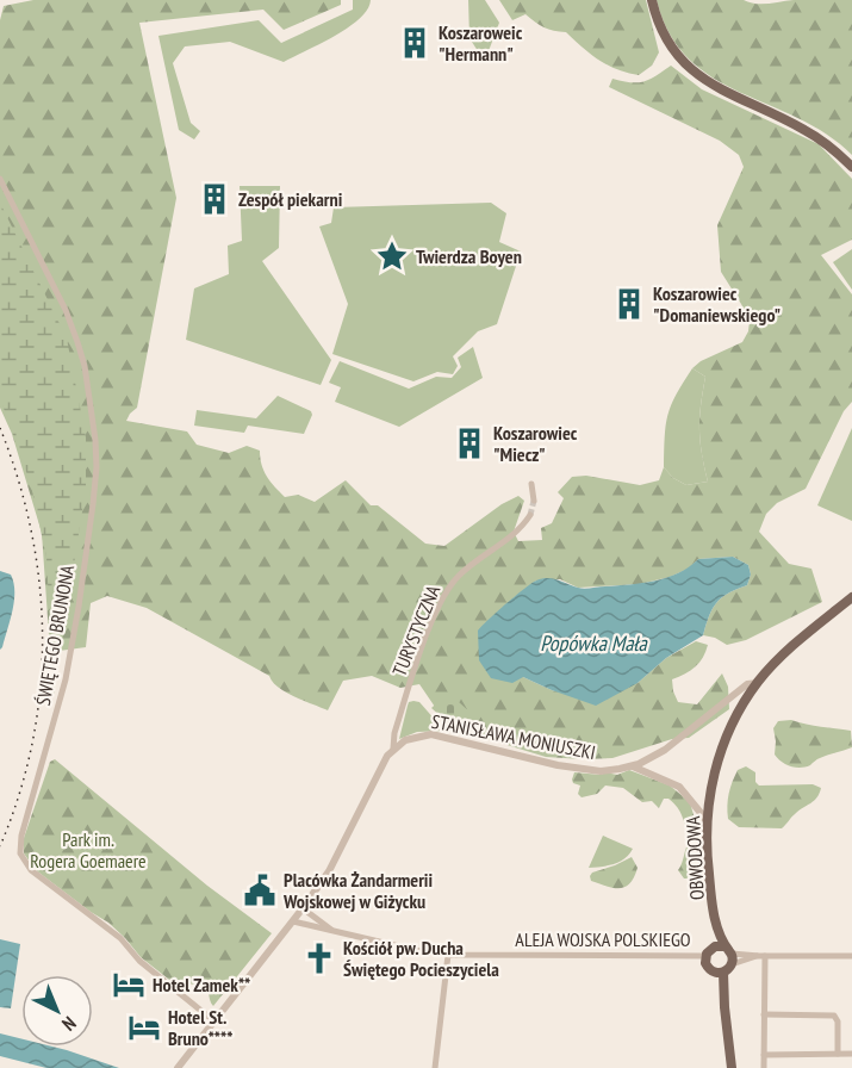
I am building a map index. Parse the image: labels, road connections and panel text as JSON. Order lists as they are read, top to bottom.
{
  "streets": {
    "main road": ["STANISŁAWA MONIUSZKI", "OBWODOWA"],
    "street": ["TURYSTYCZNA", "ŚWIĘTEGO BRUNONA", "ALEJA WOJSKA POLSKIEGO"]
  },
  "crossings": [
    ["TURYSTYCZNA", "STANISŁAWA MONIUSZKI"],
    ["STANISŁAWA MONIUSZKI", "OBWODOWA"],
    ["OBWODOWA", "ALEJA WOJSKA POLSKIEGO"]
  ],
  "water": ["Popówka Mała"],
  "parks": ["Park im. Rogera Goemaere"],
  "places": {
    "building": [
      "Koszaroweic \"Hermann\"",
      "Zespół piekarni",
      "Koszarowiec \"Domaniewskiego\"",
      "Koszarowiec \"Miecz\""
    ],
    "place": ["Twierdza Boyen"],
    "public building": ["Placówka Żandarmerii Wojskowej w Giżycku"],
    "church": ["Kościół pw. Ducha Świętego Pocieszyciela"],
    "hotel": ["Hotel Zamek**", "Hotel St. Bruno****"]
  },
  "north": "bottom right"
}
